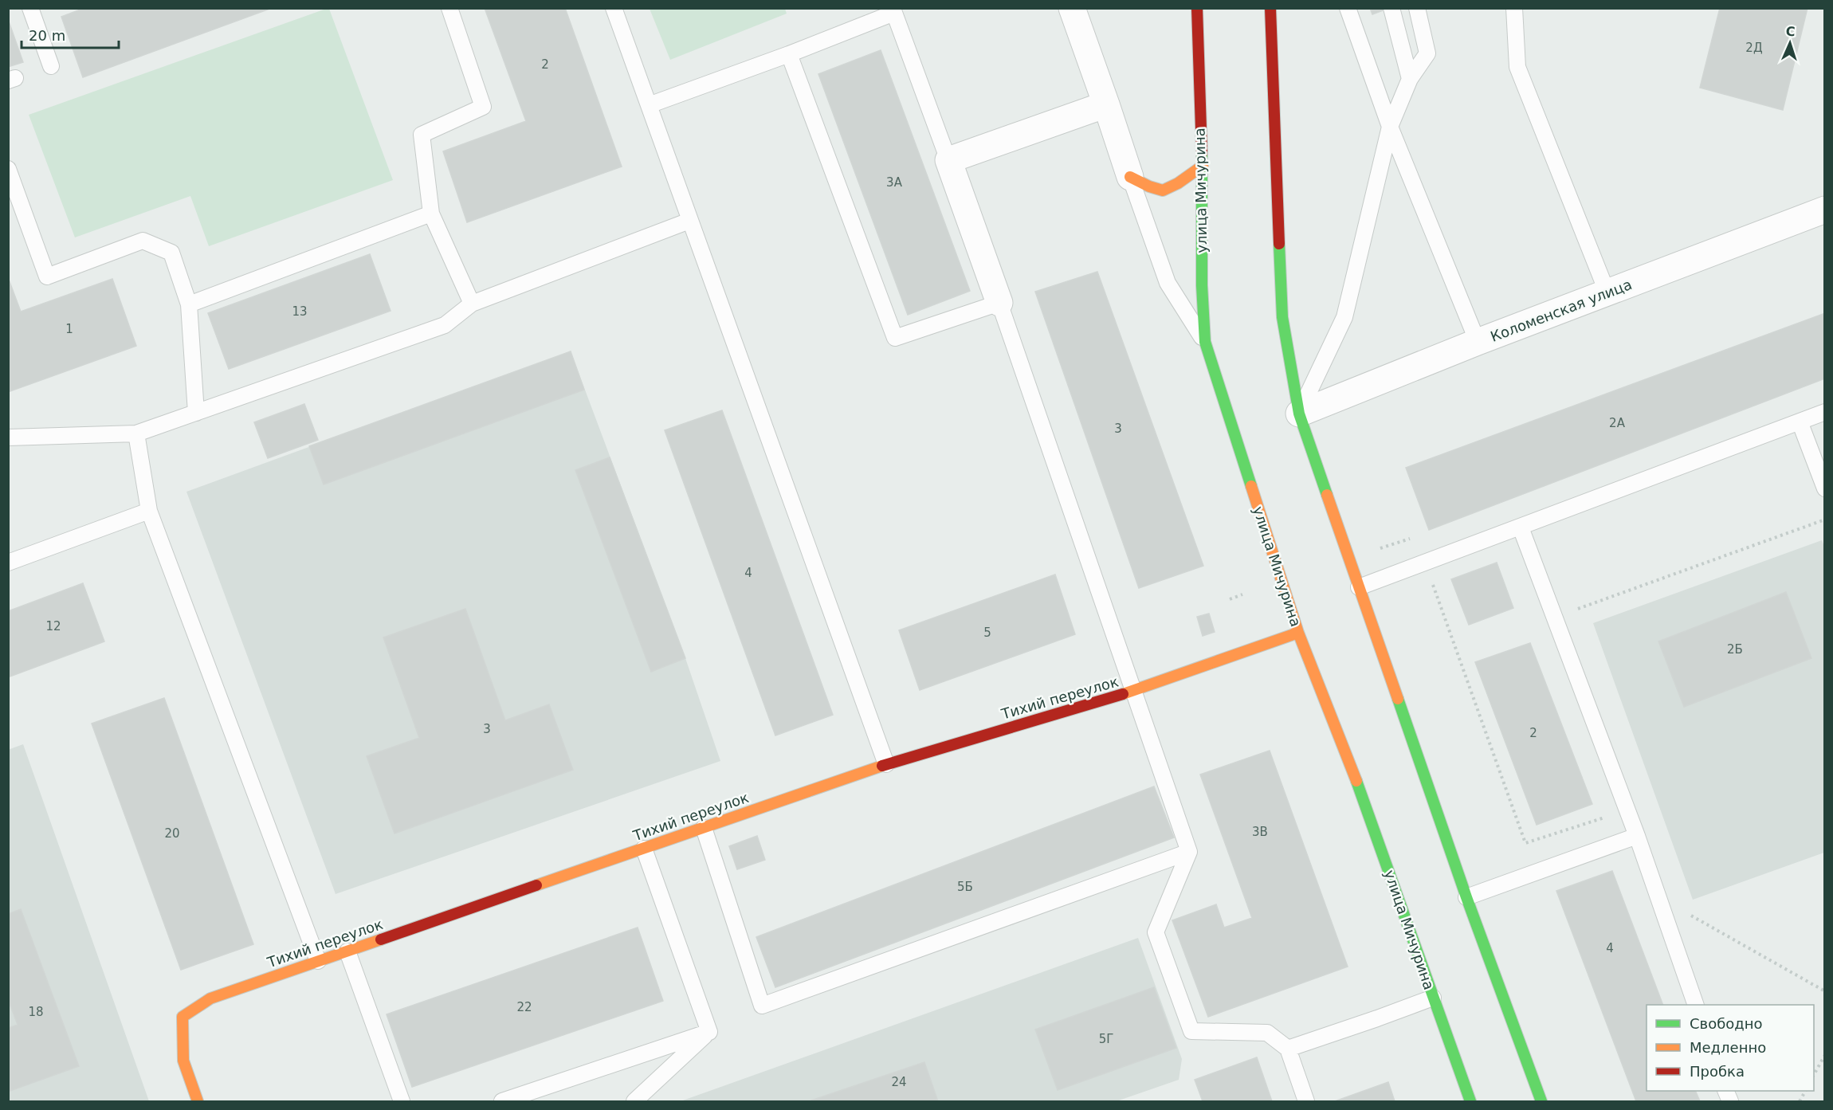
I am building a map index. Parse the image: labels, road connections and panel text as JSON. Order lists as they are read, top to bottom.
{
  "streets": {
    "main road": ["улица Мичурина", "Тихий переулок"],
    "street": ["Коломенская улица"]
  },
  "crossings": [
    ["улица Мичурина", "Тихий переулок"]
  ],
  "house_numbers": [
    "2Д",
    "2",
    "3А",
    "13",
    "1",
    "2А",
    "3",
    "4",
    "12",
    "5",
    "2Б",
    "3",
    "2",
    "3В",
    "20",
    "5Б",
    "4",
    "22",
    "18",
    "5Г",
    "24"
  ],
  "legend": ["Свободно", "Медленно", "Пробка"],
  "scale_bar": "20 m",
  "north": "top"
}
